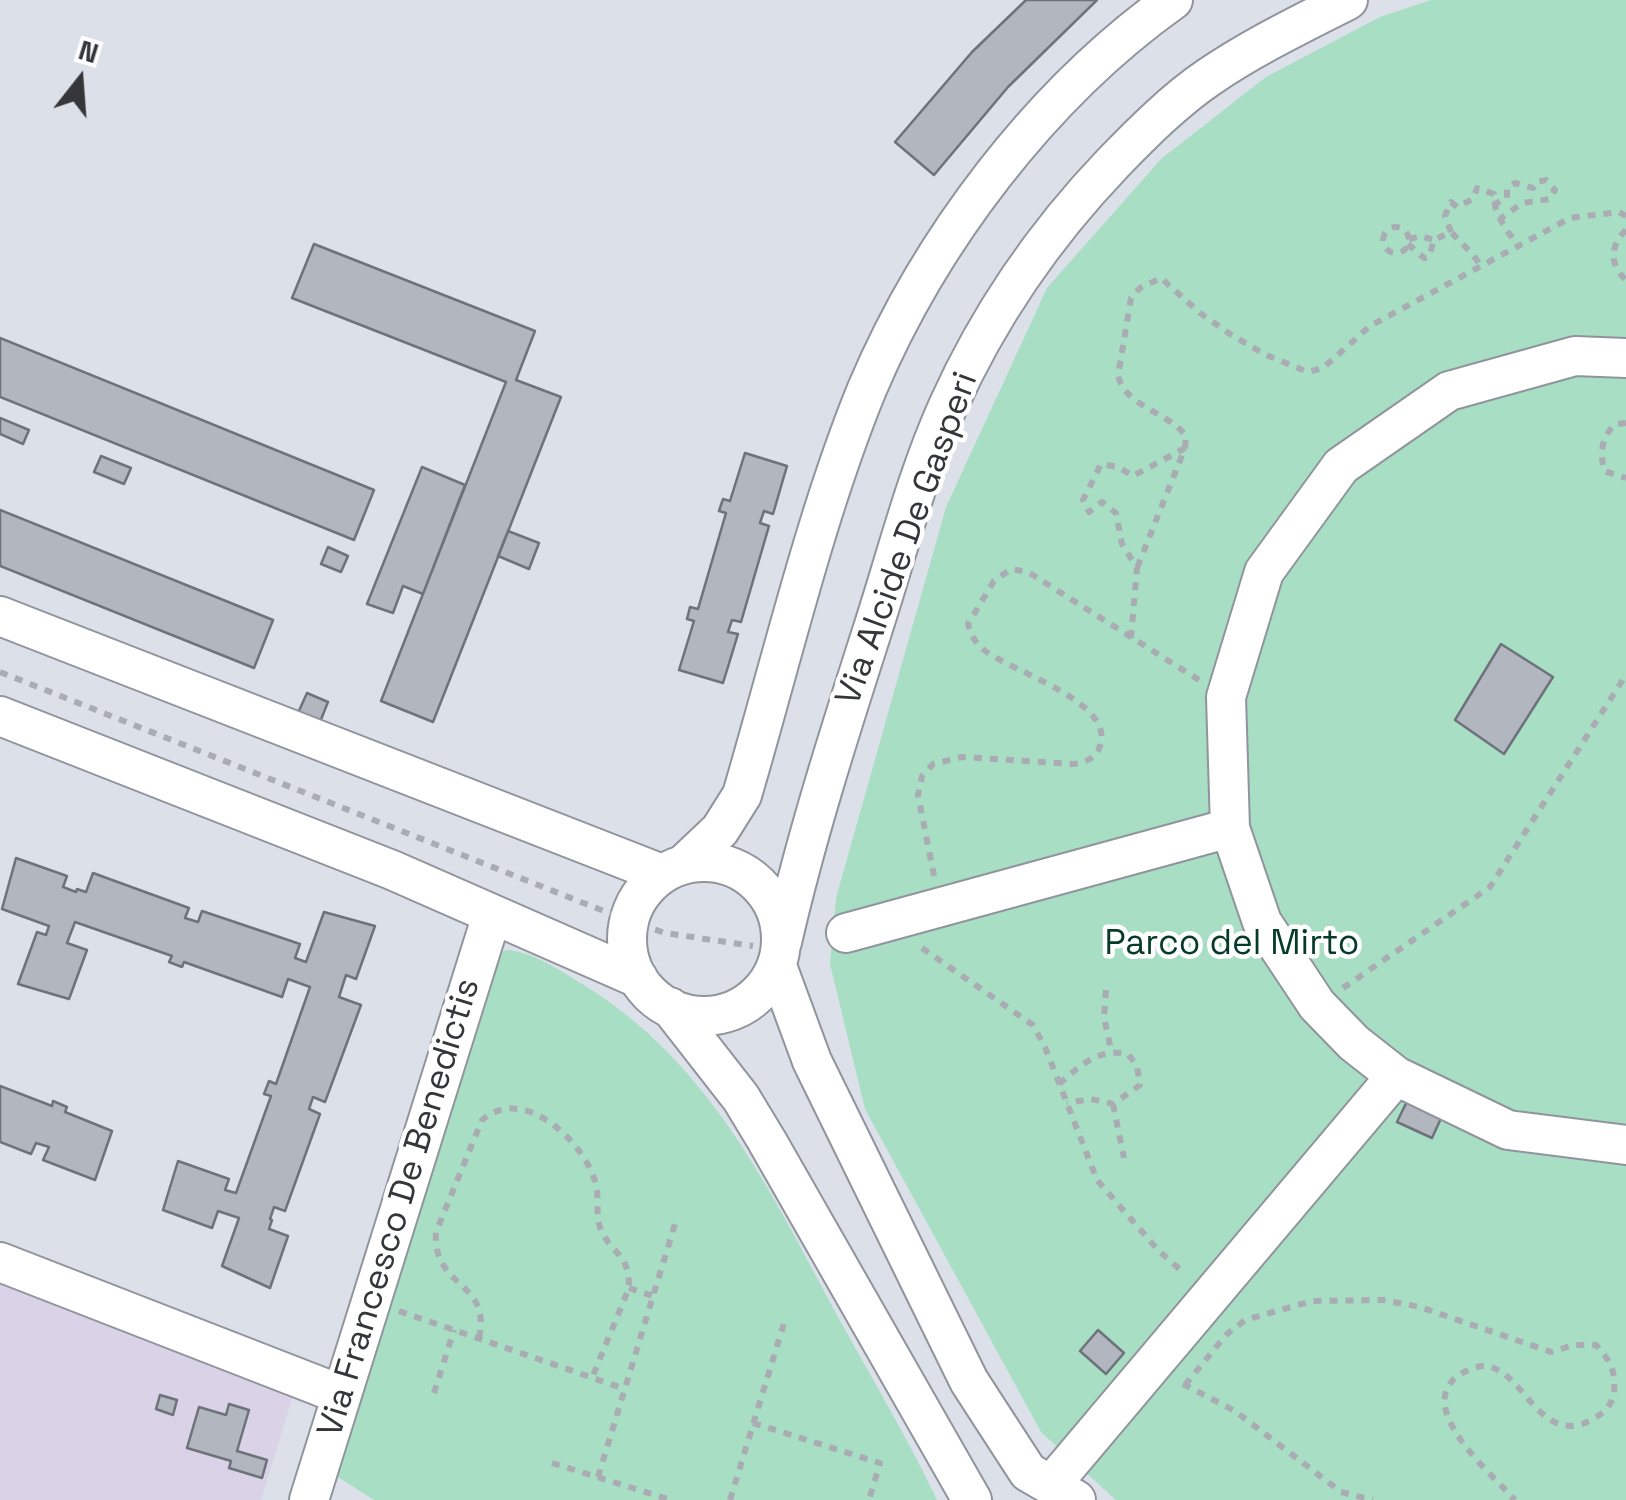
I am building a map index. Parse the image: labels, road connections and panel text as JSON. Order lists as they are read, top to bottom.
{
  "streets": {
    "street": ["Via Alcide De Gasperi", "Via Francesco De Benedictis"]
  },
  "parks": ["Parco del Mirto"],
  "north": "top"
}
